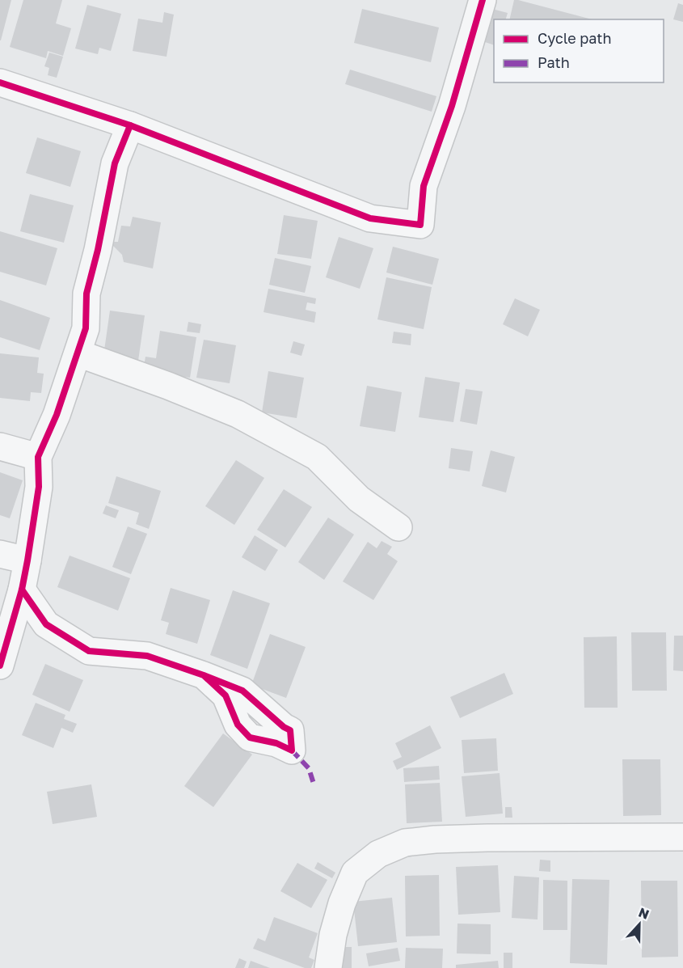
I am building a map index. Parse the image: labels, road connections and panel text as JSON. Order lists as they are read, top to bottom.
{
  "legend": ["Cycle path", "Path"],
  "north": "top"
}
